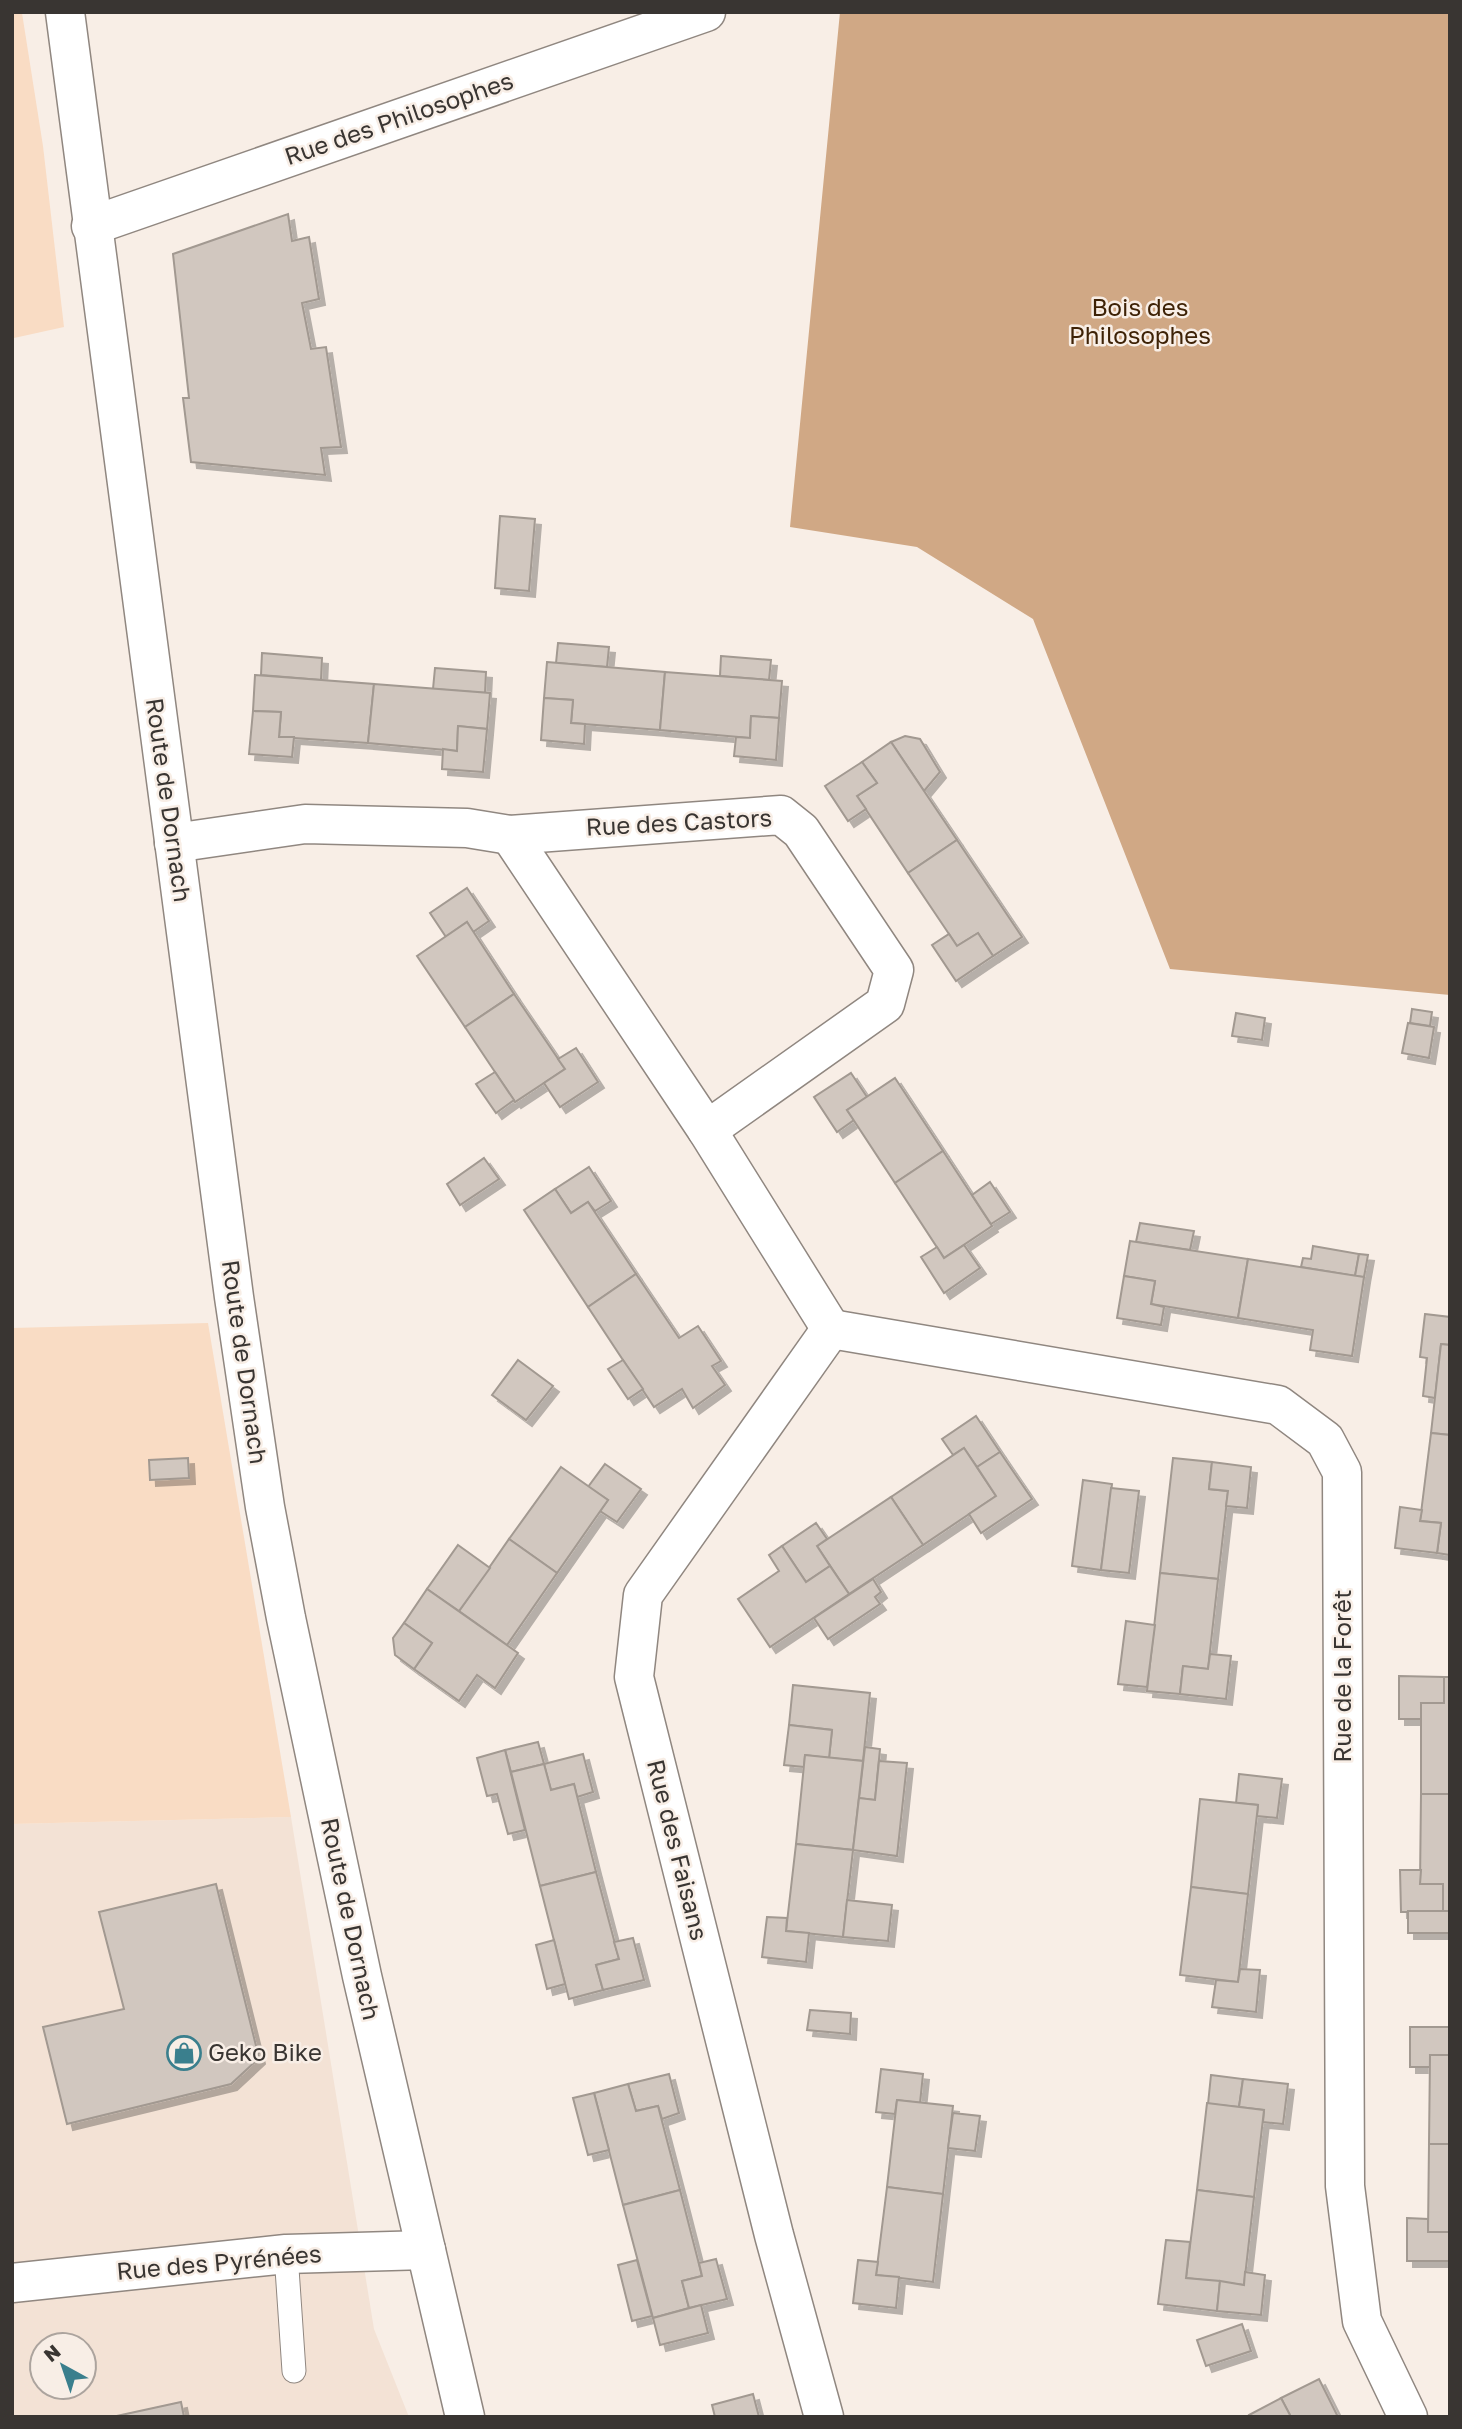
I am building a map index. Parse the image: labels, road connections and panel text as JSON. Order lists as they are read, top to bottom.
{
  "streets": {
    "street": [
      "Rue des Philosophes",
      "Route de Dornach",
      "Rue des Castors",
      "Rue de la Forêt",
      "Rue des Faisans",
      "Rue des Pyrénées"
    ]
  },
  "crossings": [
    ["Rue des Philosophes", "Route de Dornach"],
    ["Route de Dornach", "Rue des Castors"],
    ["Route de Dornach", "Rue des Pyrénées"],
    ["Rue de la Forêt", "Rue des Faisans"]
  ],
  "parks": ["Bois des Philosophes"],
  "places": {
    "shop": ["Geko Bike"]
  },
  "north": "top left"
}
